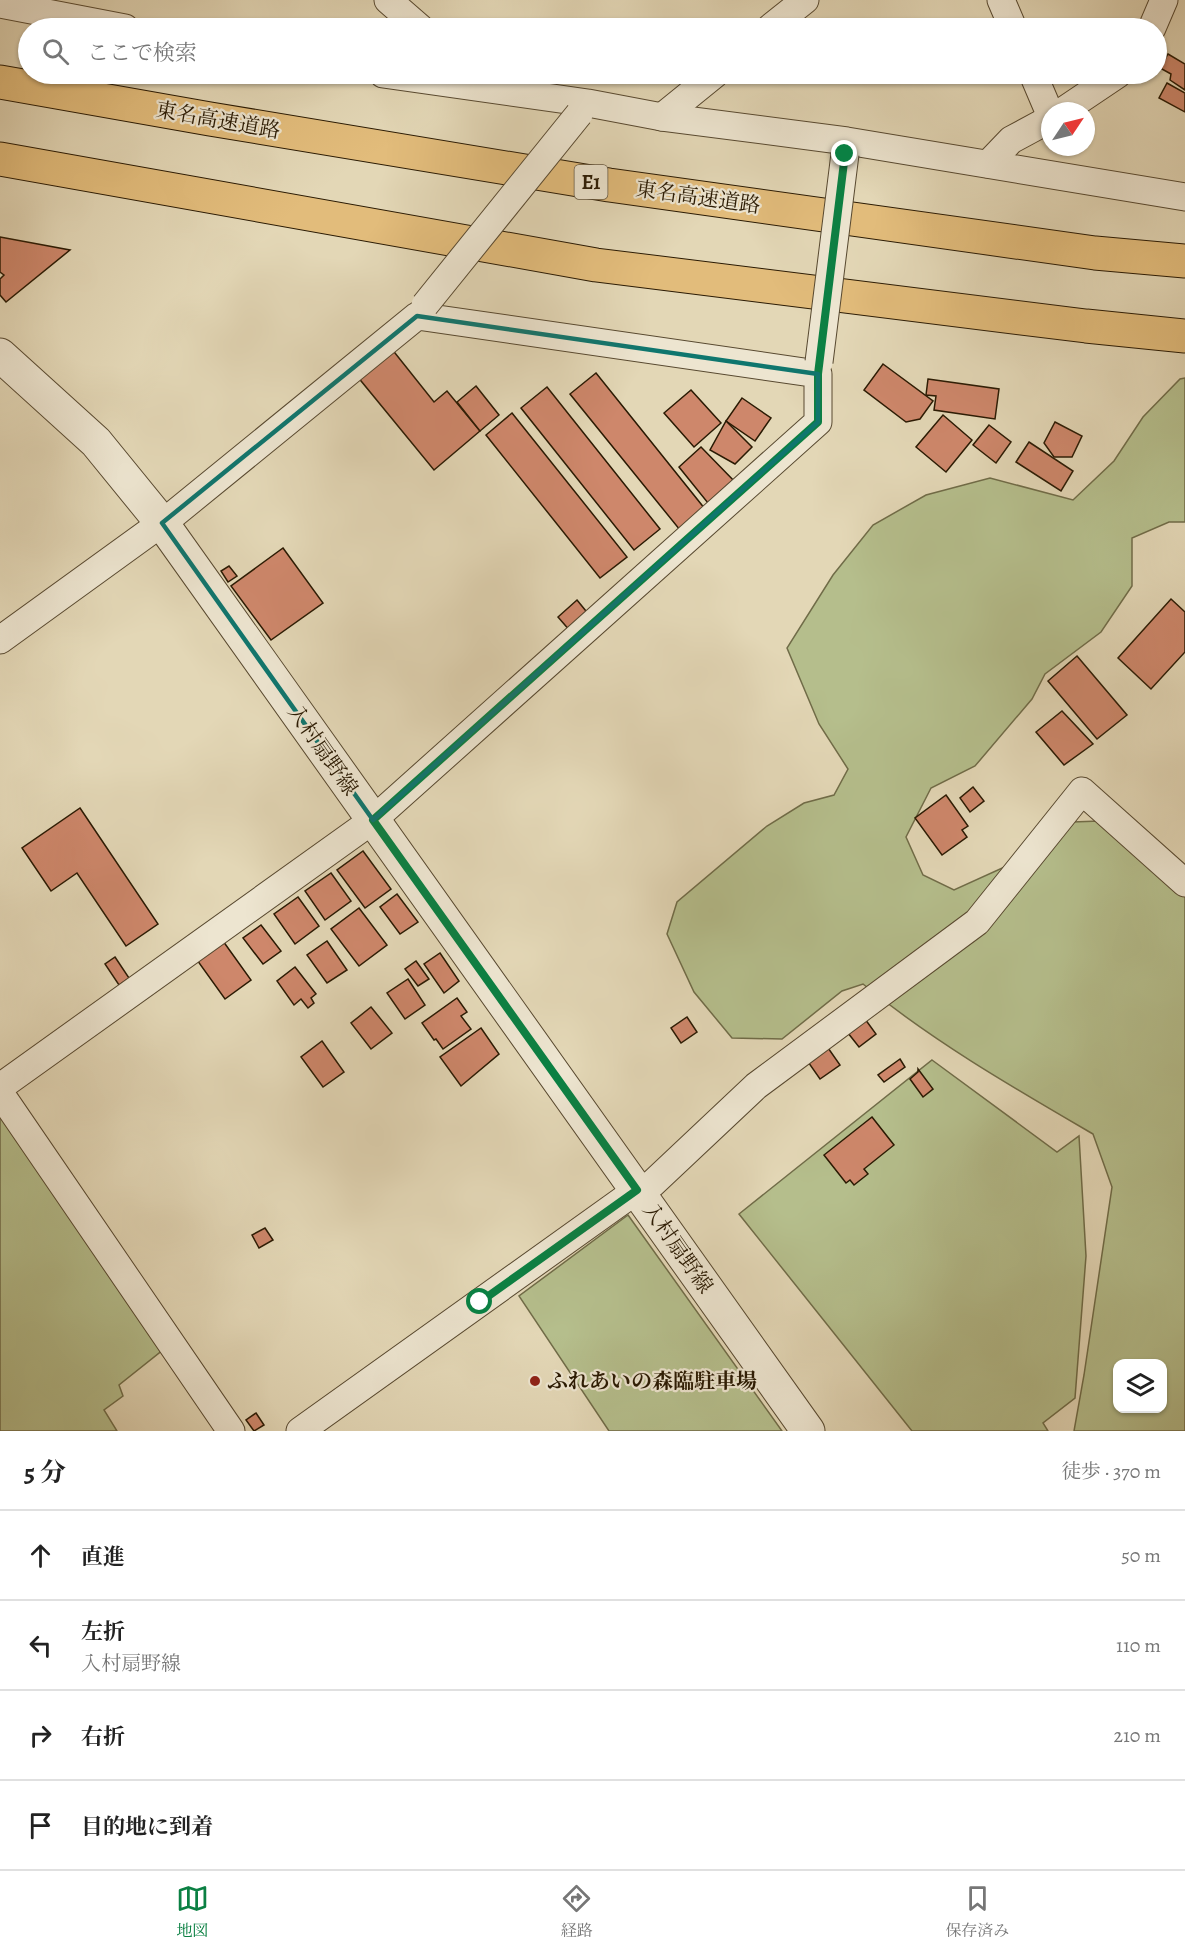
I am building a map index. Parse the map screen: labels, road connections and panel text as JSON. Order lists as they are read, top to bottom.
{
  "streets": {
    "highway": ["東名高速道路", "E1"],
    "street": ["入村扇野線"]
  },
  "places": ["ふれあいの森臨駐車場"],
  "north": "top right",
  "page": {
    "search": "ここで検索",
    "heading": ["5 分", "徒歩 · 370 m"],
    "list": [
      ["直進", "50 m"],
      ["左折", "入村扇野線", "110 m"],
      ["右折", "210 m"],
      "目的地に到着"
    ],
    "nav": ["地図", "経路", "保存済み"]
  }
}
